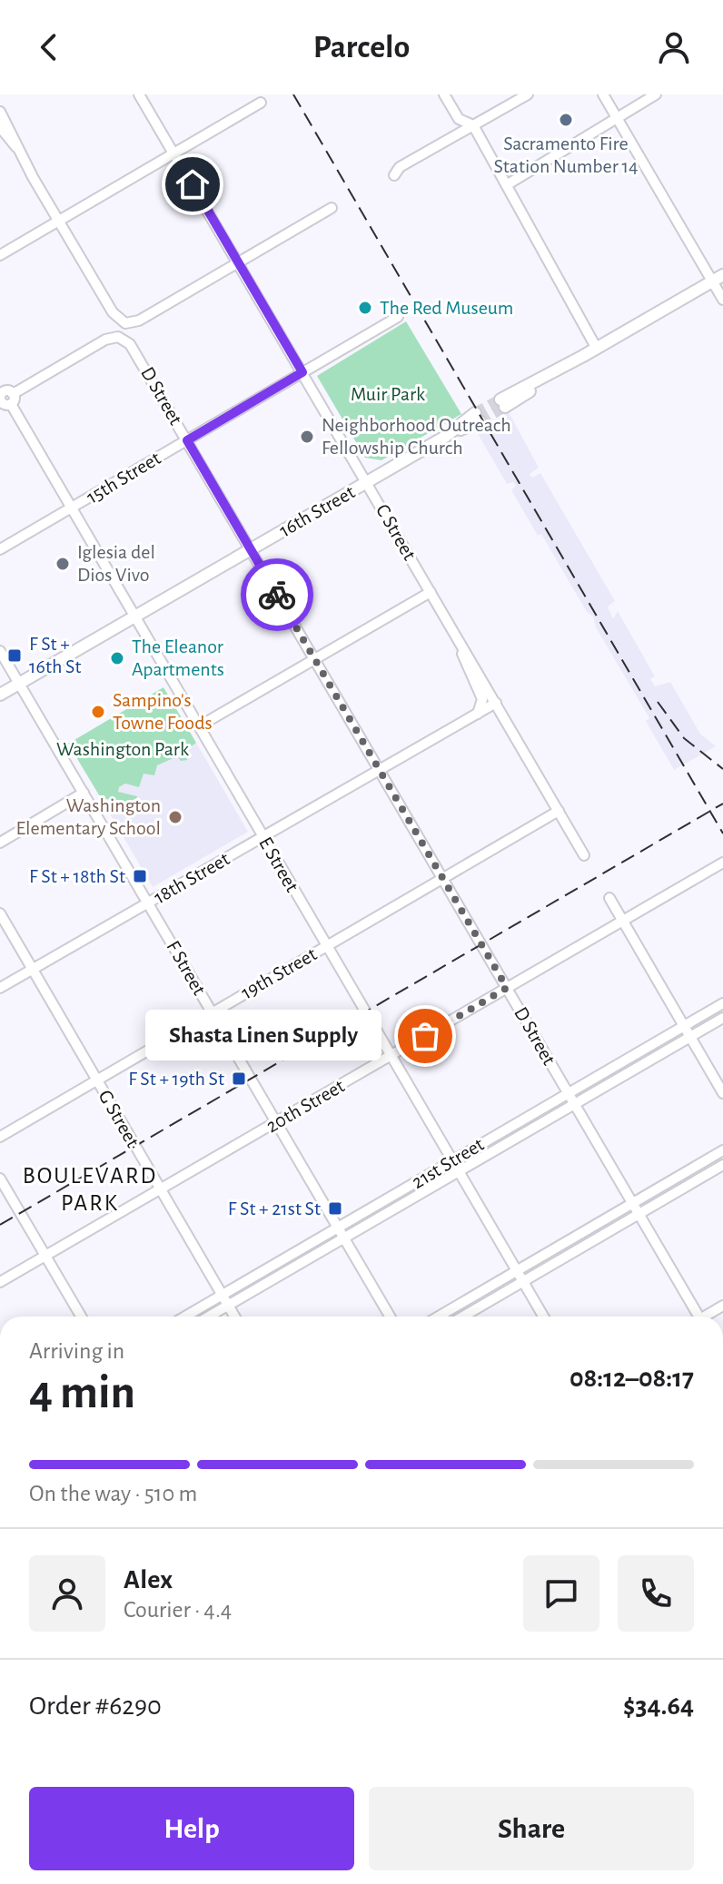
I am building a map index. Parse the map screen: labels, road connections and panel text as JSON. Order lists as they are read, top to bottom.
{
  "streets": {
    "main road": ["16th Street"],
    "street": [
      "D Street",
      "15th Street",
      "C Street",
      "E Street",
      "18th Street",
      "F Street",
      "19th Street",
      "20th Street",
      "G Street",
      "21st Street"
    ]
  },
  "crossings": [
    ["D Street", "15th Street"],
    ["D Street", "16th Street"],
    ["D Street", "E Street"],
    ["D Street", "18th Street"],
    ["D Street", "19th Street"],
    ["D Street", "20th Street"],
    ["D Street", "21st Street"],
    ["15th Street", "C Street"],
    ["15th Street", "E Street"],
    ["16th Street", "C Street"],
    ["16th Street", "E Street"],
    ["16th Street", "F Street"],
    ["C Street", "18th Street"],
    ["C Street", "19th Street"],
    ["E Street", "18th Street"],
    ["E Street", "19th Street"],
    ["E Street", "20th Street"],
    ["E Street", "21st Street"],
    ["18th Street", "F Street"],
    ["18th Street", "G Street"],
    ["F Street", "19th Street"],
    ["F Street", "20th Street"],
    ["F Street", "21st Street"],
    ["19th Street", "G Street"],
    ["20th Street", "G Street"],
    ["G Street", "21st Street"]
  ],
  "districts": ["BOULEVARD PARK"],
  "parks": ["Muir Park", "Washington Park"],
  "places": {
    "other": [
      "Sacramento Fire Station Number 14",
      "The Red Museum",
      "Neighborhood Outreach Fellowship Church",
      "Iglesia del Dios Vivo",
      "The Eleanor Apartments",
      "Sampino's Towne Foods",
      "Washington Elementary School",
      "Shasta Linen Supply"
    ],
    "transit": [
      "F St + 16th St",
      "F St + 18th St",
      "F St + 19th St",
      "F St + 21st St"
    ]
  },
  "page": {
    "header": "Parcelo",
    "bubble": "Shasta Linen Supply",
    "heading": ["4 min", "Arriving in", "08:12–08:17"],
    "panel": [
      "Alex",
      "Courier · 4.4",
      "Order #6290",
      "$34.64"
    ],
    "bar": "On the way · 510 m",
    "buttons": ["Help", "Share"]
  }
}
